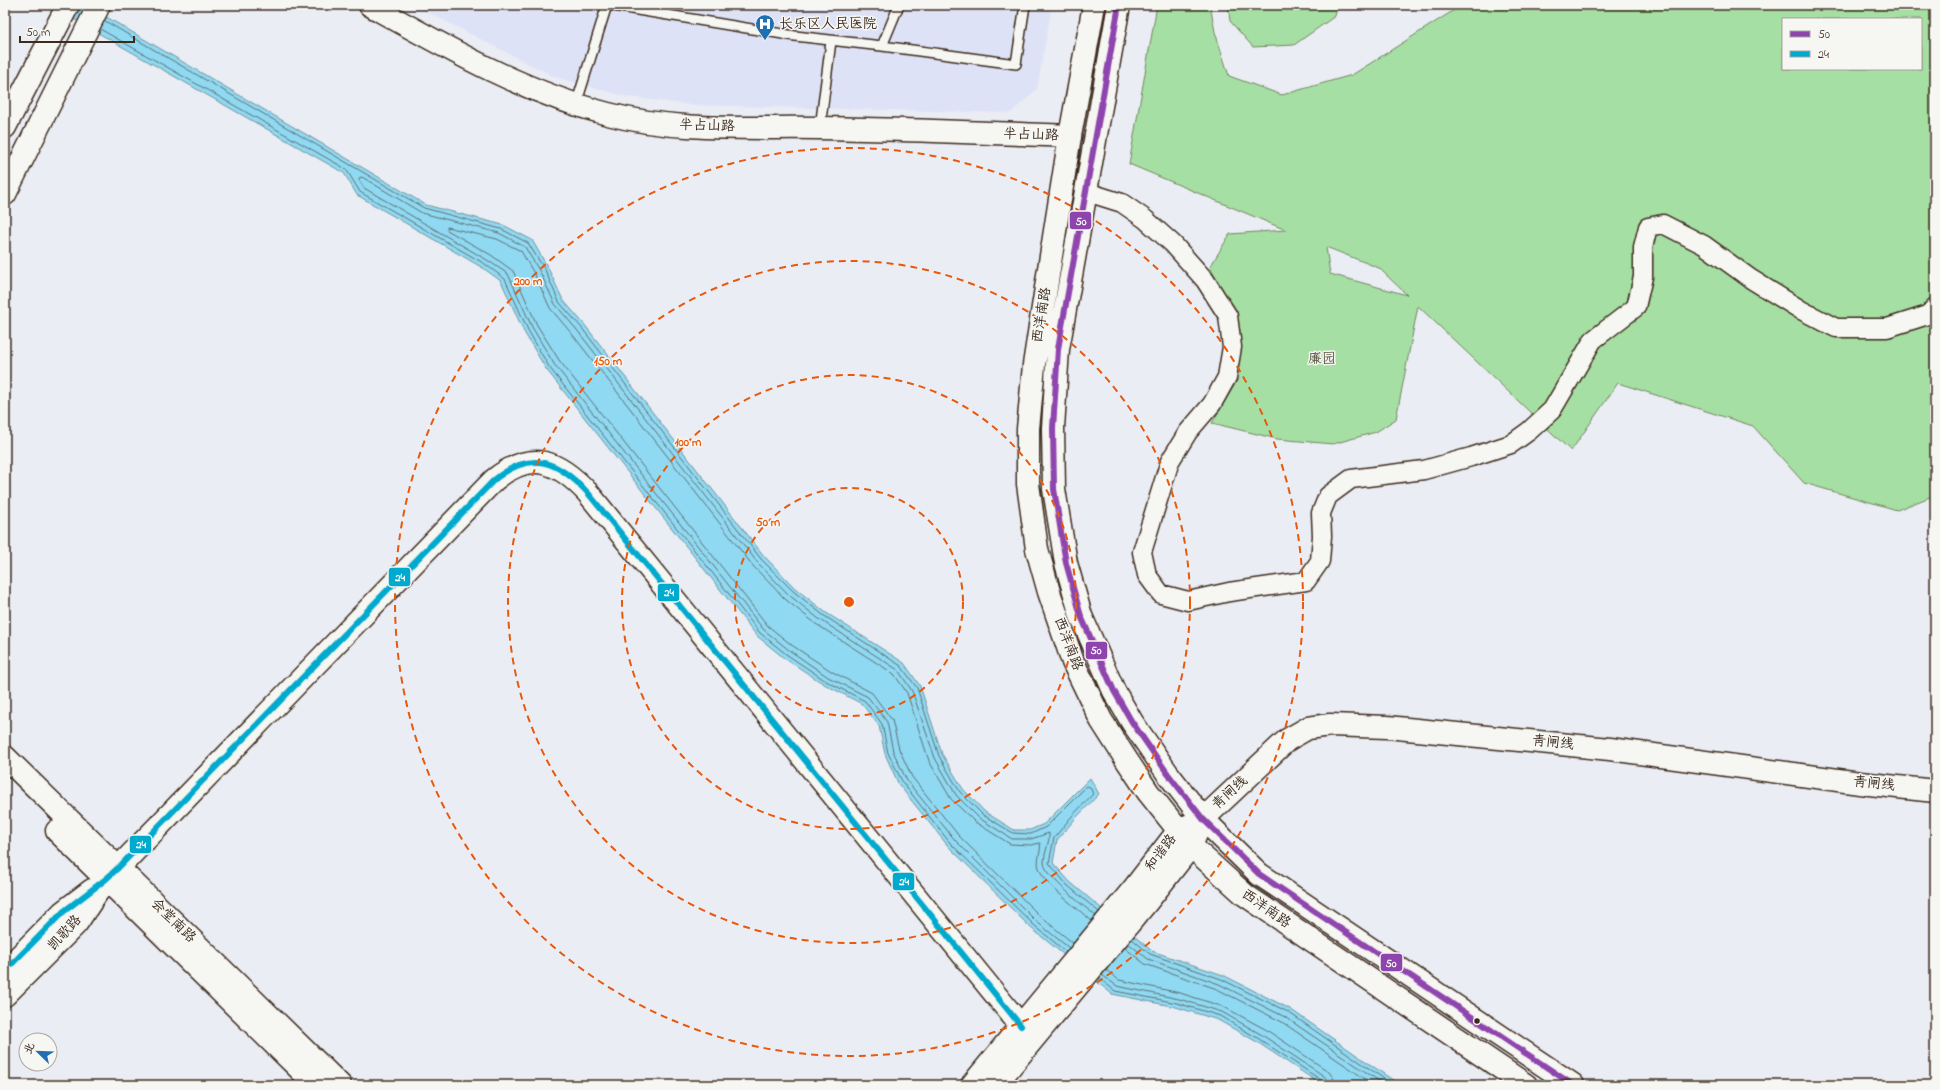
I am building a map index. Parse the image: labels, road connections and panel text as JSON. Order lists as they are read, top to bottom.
{
  "streets": {
    "main road": [
      "半占山路",
      "西洋南路",
      "青闸线",
      "和谐路",
      "会堂南路",
      "凯歌路"
    ]
  },
  "crossings": [
    ["半占山路", "西洋南路"],
    ["西洋南路", "青闸线"],
    ["西洋南路", "和谐路"],
    ["青闸线", "和谐路"],
    ["会堂南路", "凯歌路"]
  ],
  "parks": ["廉园"],
  "places": {
    "hospital": ["长乐区人民医院"]
  },
  "lines": ["transit line 50", "transit line 24"],
  "legend": ["50", "24"],
  "scale_bar": "50 m",
  "north": "top left",
  "rings": [
    "200 m",
    "150 m",
    "100 m",
    "50 m"
  ]
}
